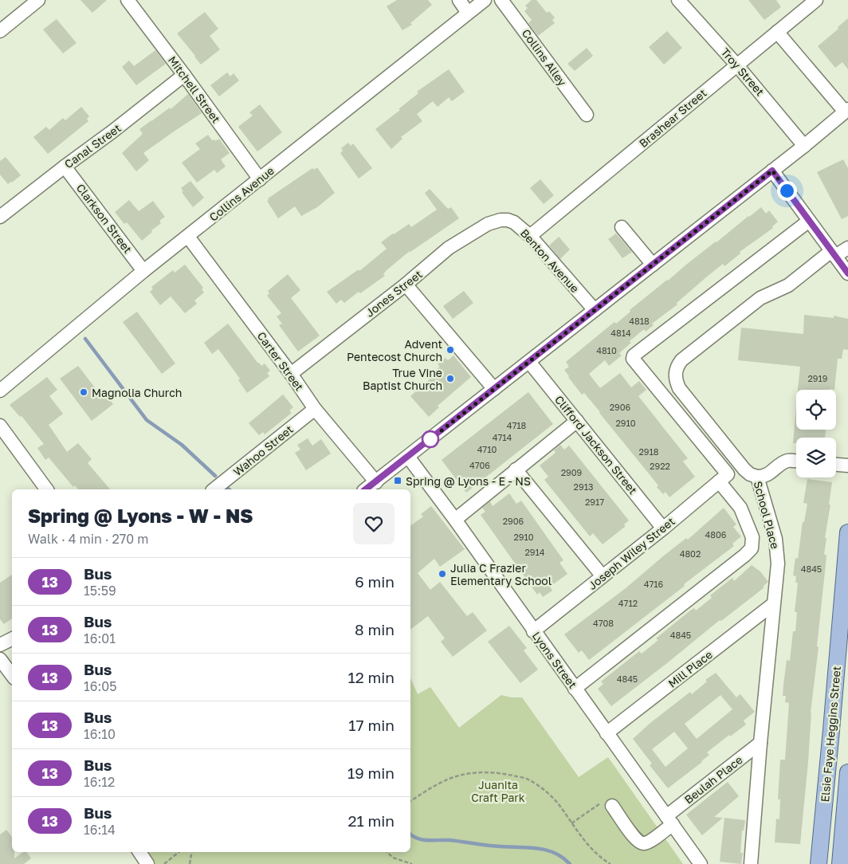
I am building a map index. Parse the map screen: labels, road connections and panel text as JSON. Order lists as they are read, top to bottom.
{
  "streets": {
    "main road": ["Elsie Faye Heggins Street"],
    "street": [
      "Collins Alley",
      "Troy Street",
      "Mitchell Street",
      "Brashear Street",
      "Canal Street",
      "Collins Avenue",
      "Clarkson Street",
      "Benton Avenue",
      "Jones Street",
      "Carter Street",
      "Clifford Jackson Street",
      "Wahoo Street",
      "School Place",
      "Joseph Wiley Street",
      "Lyons Street",
      "Mill Place",
      "Beulah Place"
    ]
  },
  "crossings": [
    ["Troy Street", "Brashear Street"],
    ["Mitchell Street", "Canal Street"],
    ["Mitchell Street", "Collins Avenue"],
    ["Brashear Street", "Benton Avenue"],
    ["Canal Street", "Clarkson Street"],
    ["Collins Avenue", "Clarkson Street"],
    ["Collins Avenue", "Carter Street"],
    ["Benton Avenue", "Jones Street"],
    ["Jones Street", "Carter Street"],
    ["Carter Street", "Wahoo Street"],
    ["Clifford Jackson Street", "Joseph Wiley Street"],
    ["School Place", "Mill Place"],
    ["School Place", "Beulah Place"],
    ["Joseph Wiley Street", "Lyons Street"],
    ["Lyons Street", "Mill Place"],
    ["Lyons Street", "Beulah Place"]
  ],
  "parks": ["Juanita Craft Park"],
  "places": {
    "other": [
      "Advent Pentecost Church",
      "True Vine Baptist Church",
      "Magnolia Church",
      "Julia C Frazier Elementary School"
    ],
    "transit": ["Spring @ Lyons - E - NS"]
  },
  "lines": ["bus line 13"],
  "house_numbers": [
    "4818",
    "4814",
    "4810",
    "2919",
    "2906",
    "2910",
    "4718",
    "4714",
    "4710",
    "2918",
    "4706",
    "2922",
    "2909",
    "2913",
    "2917",
    "2906",
    "4806",
    "2910",
    "2914",
    "4802",
    "4845",
    "4716",
    "4712",
    "4708",
    "4845",
    "4845"
  ],
  "page": {
    "heading": ["Spring @ Lyons - W - NS", "Walk · 4 min · 270 m"],
    "list": [
      {
        "mark": "13",
        "name": "Bus",
        "note": "15:59",
        "value": "6 min"
      },
      {
        "mark": "13",
        "name": "Bus",
        "note": "16:01",
        "value": "8 min"
      },
      {
        "mark": "13",
        "name": "Bus",
        "note": "16:05",
        "value": "12 min"
      },
      {
        "mark": "13",
        "name": "Bus",
        "note": "16:10",
        "value": "17 min"
      },
      {
        "mark": "13",
        "name": "Bus",
        "note": "16:12",
        "value": "19 min"
      },
      {
        "mark": "13",
        "name": "Bus",
        "note": "16:14",
        "value": "21 min"
      }
    ]
  }
}
